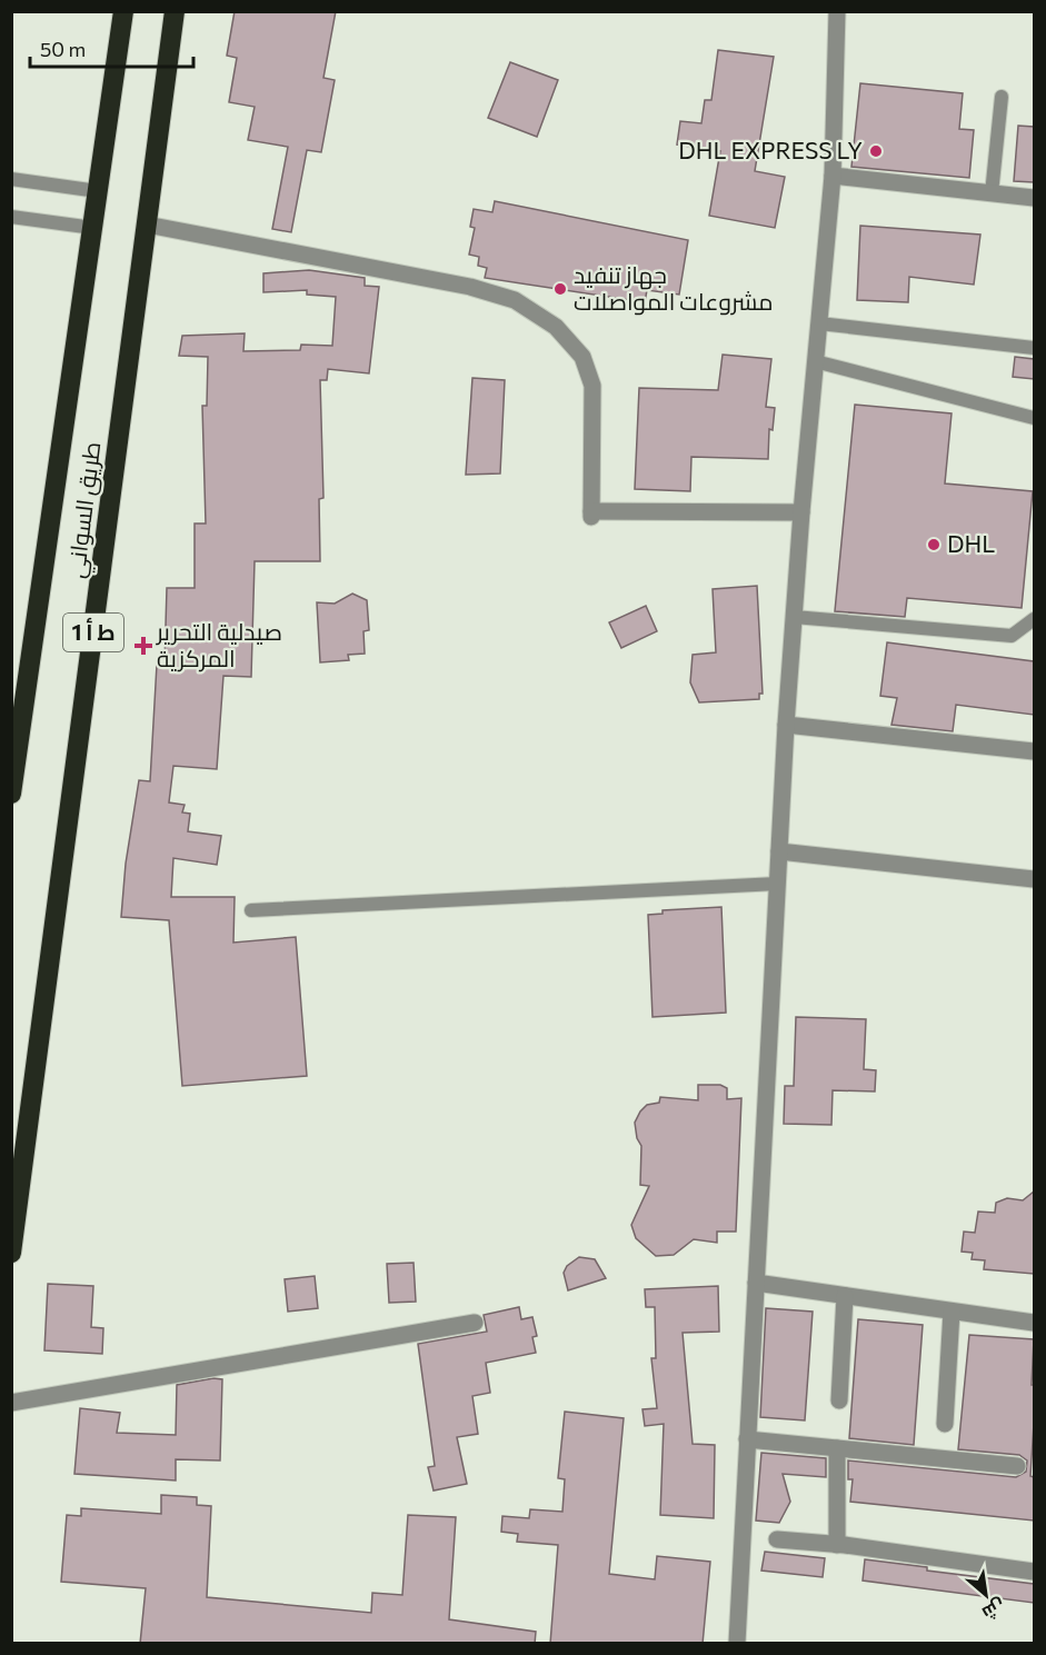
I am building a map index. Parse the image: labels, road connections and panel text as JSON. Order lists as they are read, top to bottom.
{
  "streets": {
    "highway": ["طريق السواني", "ط أ 1"]
  },
  "places": {
    "other": ["DHL EXPRESS LY", "جهاز تنفيد مشروعات المواصلات", "DHL"],
    "health": ["صيدلية التحرير المركزية"]
  },
  "scale_bar": "50 m",
  "north": "bottom right"
}
